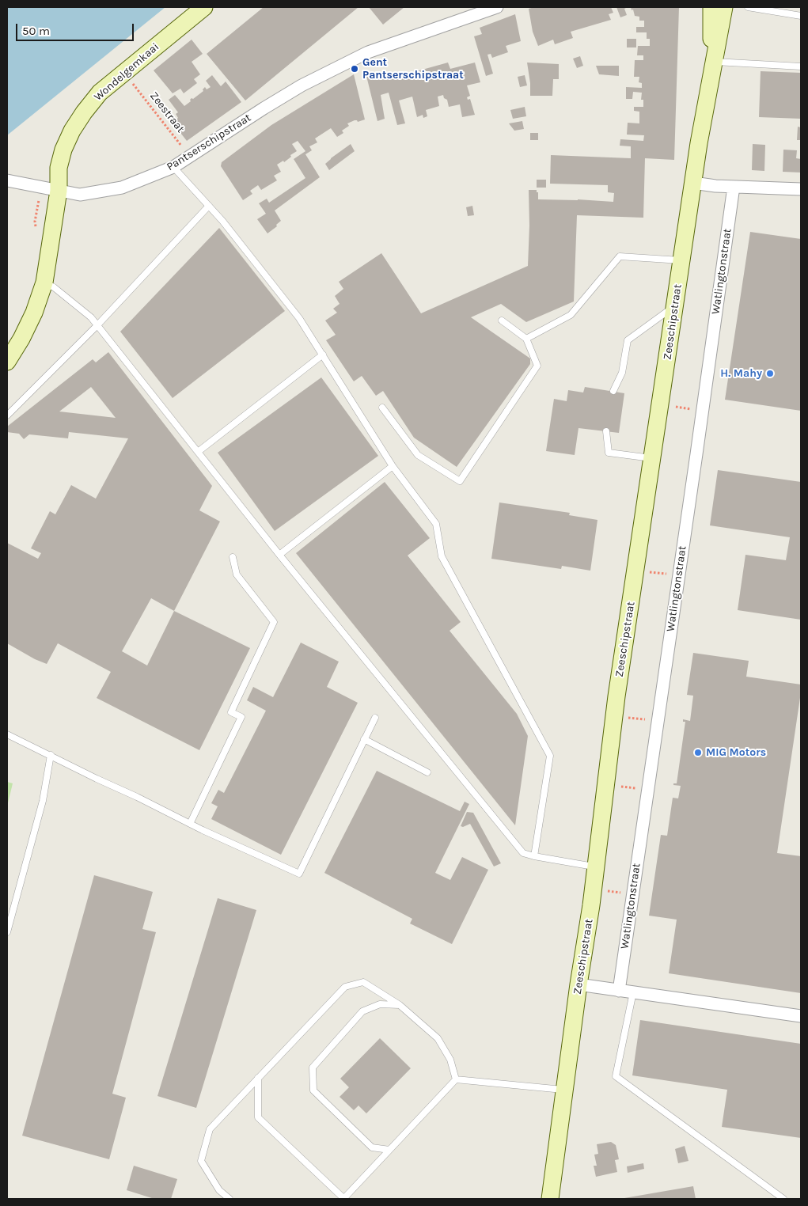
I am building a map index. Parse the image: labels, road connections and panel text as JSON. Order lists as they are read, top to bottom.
{
  "streets": {
    "main road": ["Wondelgemkaai", "Zeeschipstraat"],
    "street": ["Pantserschipstraat", "Watlingtonstraat"],
    "path": ["Zeestraat"]
  },
  "crossings": [
    ["Wondelgemkaai", "Pantserschipstraat"],
    ["Zeestraat", "Pantserschipstraat"]
  ],
  "places": ["Gent Pantserschipstraat", "H. Mahy", "MIG Motors"],
  "scale_bar": "50 m"
}
